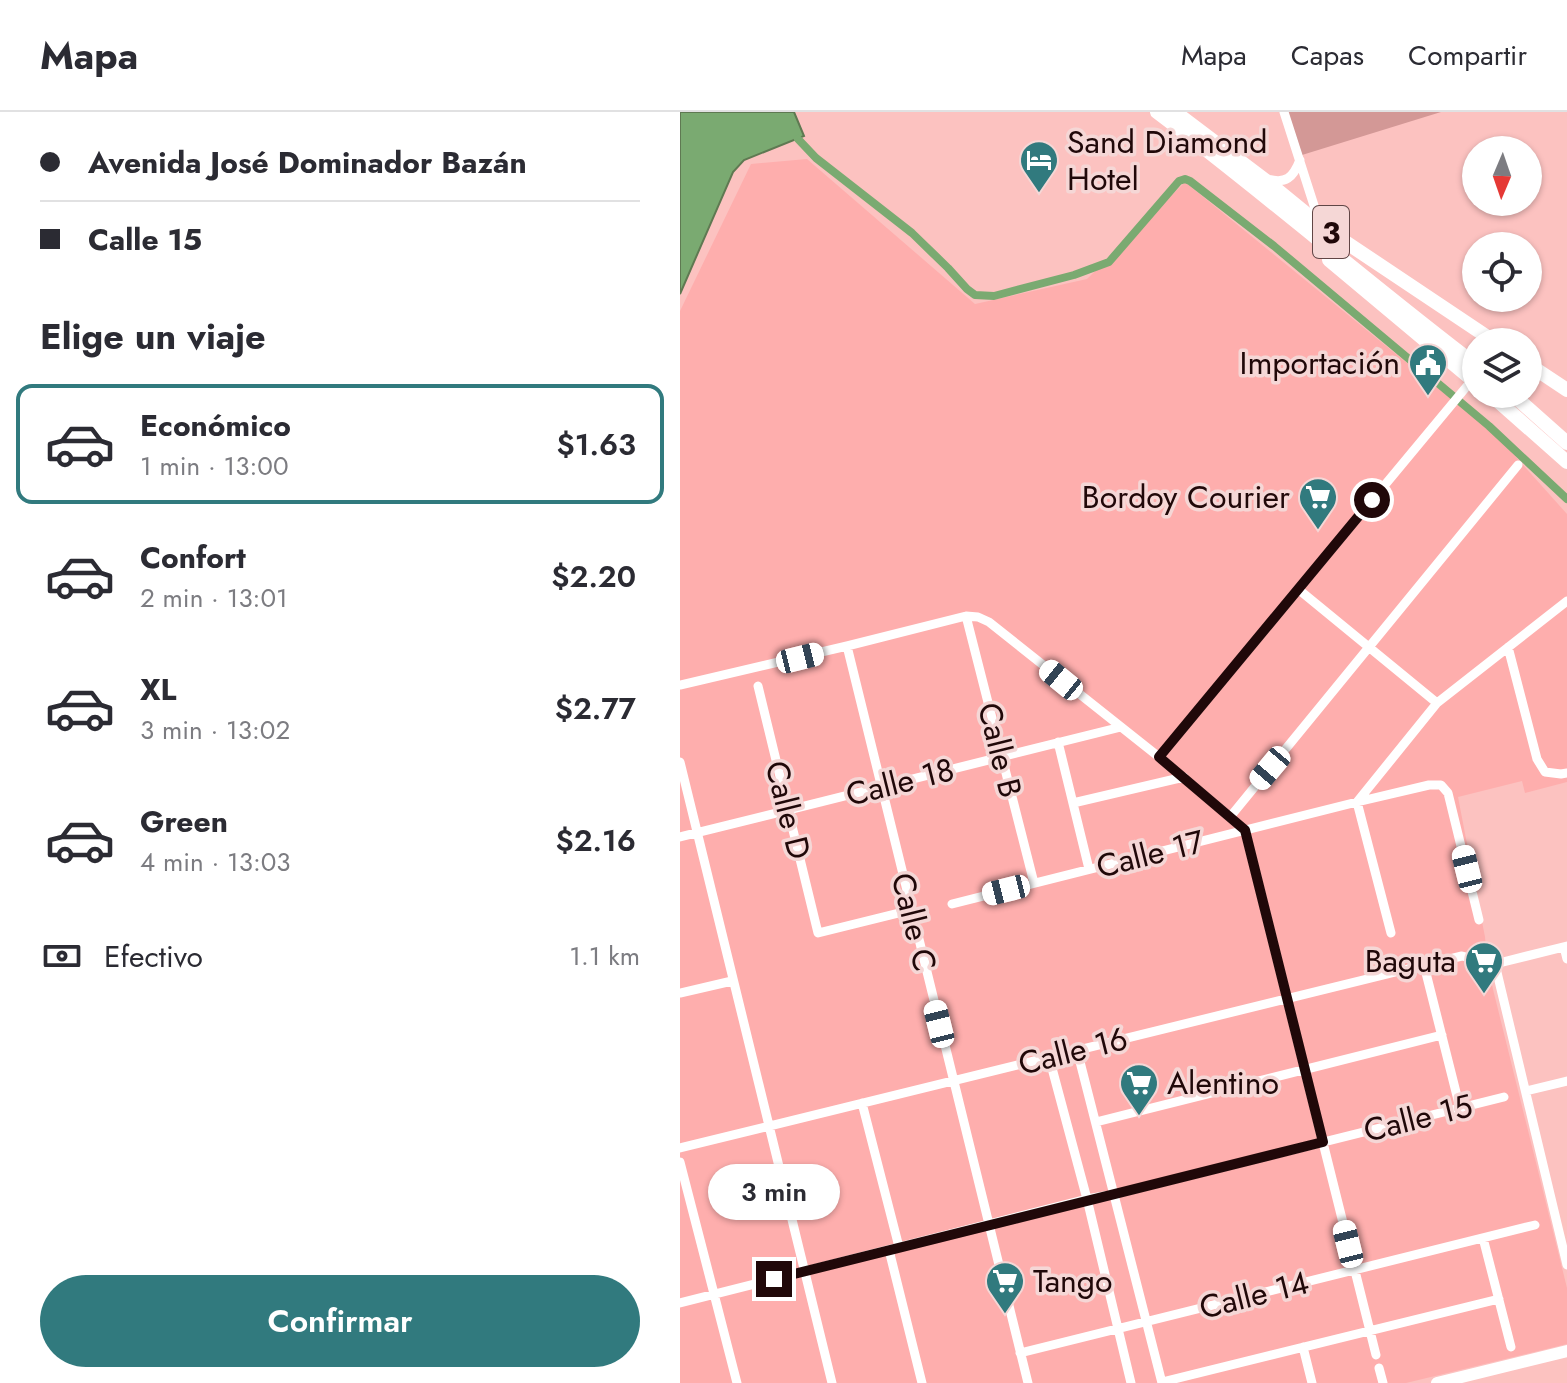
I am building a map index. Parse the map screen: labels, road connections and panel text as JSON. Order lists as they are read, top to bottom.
{
  "streets": {
    "main road": ["3"],
    "street": [
      "Calle B",
      "Calle 18",
      "Calle D",
      "Calle 17",
      "Calle C",
      "Calle 16",
      "Calle 15",
      "Calle 14"
    ]
  },
  "crossings": [
    ["Calle B", "Calle 18"],
    ["Calle B", "Calle 17"],
    ["Calle 18", "Calle D"],
    ["Calle 18", "Calle C"],
    ["Calle D", "Calle C"],
    ["Calle C", "Calle 16"],
    ["Calle C", "Calle 15"],
    ["Calle C", "Calle 14"]
  ],
  "places": {
    "hotel": ["Sand Diamond Hotel"],
    "public building": ["Importación"],
    "supermarket": [
      "Bordoy Courier",
      "Baguta",
      "Alentino",
      "Tango"
    ]
  },
  "north": "bottom",
  "page": {
    "header": "Mapa",
    "nav": ["Mapa", "Capas", "Compartir"],
    "banner": ["Avenida José Dominador Bazán", "Calle 15"],
    "heading": "Elige un viaje",
    "list": [
      {
        "name": "Económico",
        "note": "1 min · 13:00",
        "value": "$1.63"
      },
      {
        "name": "Confort",
        "note": "2 min · 13:01",
        "value": "$2.20"
      },
      {
        "name": "XL",
        "note": "3 min · 13:02",
        "value": "$2.77"
      },
      {
        "name": "Green",
        "note": "4 min · 13:03",
        "value": "$2.16"
      }
    ],
    "pay": ["Efectivo", "1.1 km"],
    "bubble": "3 min",
    "buttons": "Confirmar"
  }
}
